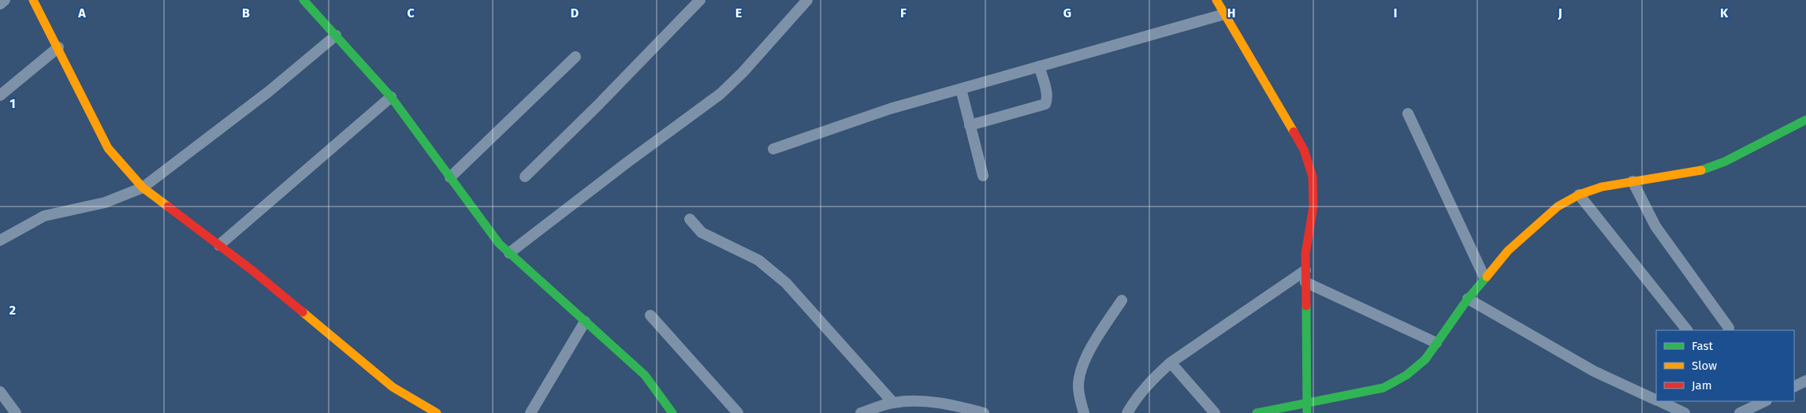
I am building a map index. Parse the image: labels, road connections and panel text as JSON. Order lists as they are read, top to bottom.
{
  "legend": ["Fast", "Slow", "Jam"],
  "grid": {
    "columns": [
      "A",
      "B",
      "C",
      "D",
      "E",
      "F",
      "G",
      "H",
      "I",
      "J",
      "K"
    ],
    "rows": ["1", "2"]
  }
}
